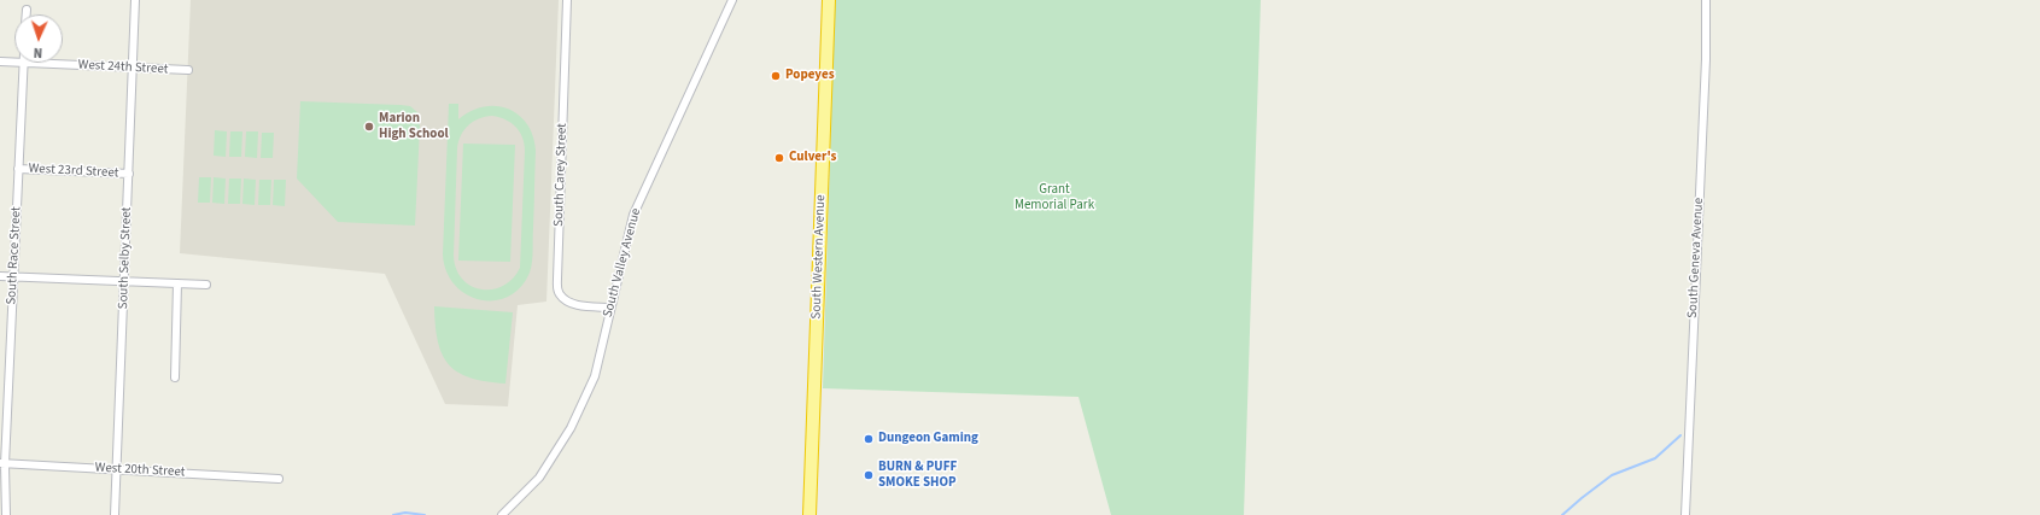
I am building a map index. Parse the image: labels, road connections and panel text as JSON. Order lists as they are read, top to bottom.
{
  "streets": {
    "highway": ["South Western Avenue"],
    "street": [
      "West 24th Street",
      "West 23rd Street",
      "South Carey Street",
      "South Race Street",
      "South Selby Street",
      "South Geneva Avenue",
      "South Valley Avenue",
      "West 20th Street"
    ]
  },
  "crossings": [
    ["West 24th Street", "South Race Street"],
    ["West 24th Street", "South Selby Street"],
    ["West 23rd Street", "South Race Street"],
    ["West 23rd Street", "South Selby Street"],
    ["South Carey Street", "South Valley Avenue"],
    ["South Race Street", "West 20th Street"],
    ["South Selby Street", "West 20th Street"]
  ],
  "parks": ["Grant Memorial Park"],
  "places": [
    "Popeyes",
    "Marion High School",
    "Culver's",
    "Dungeon Gaming",
    "BURN & PUFF SMOKE SHOP"
  ],
  "north": "bottom"
}
